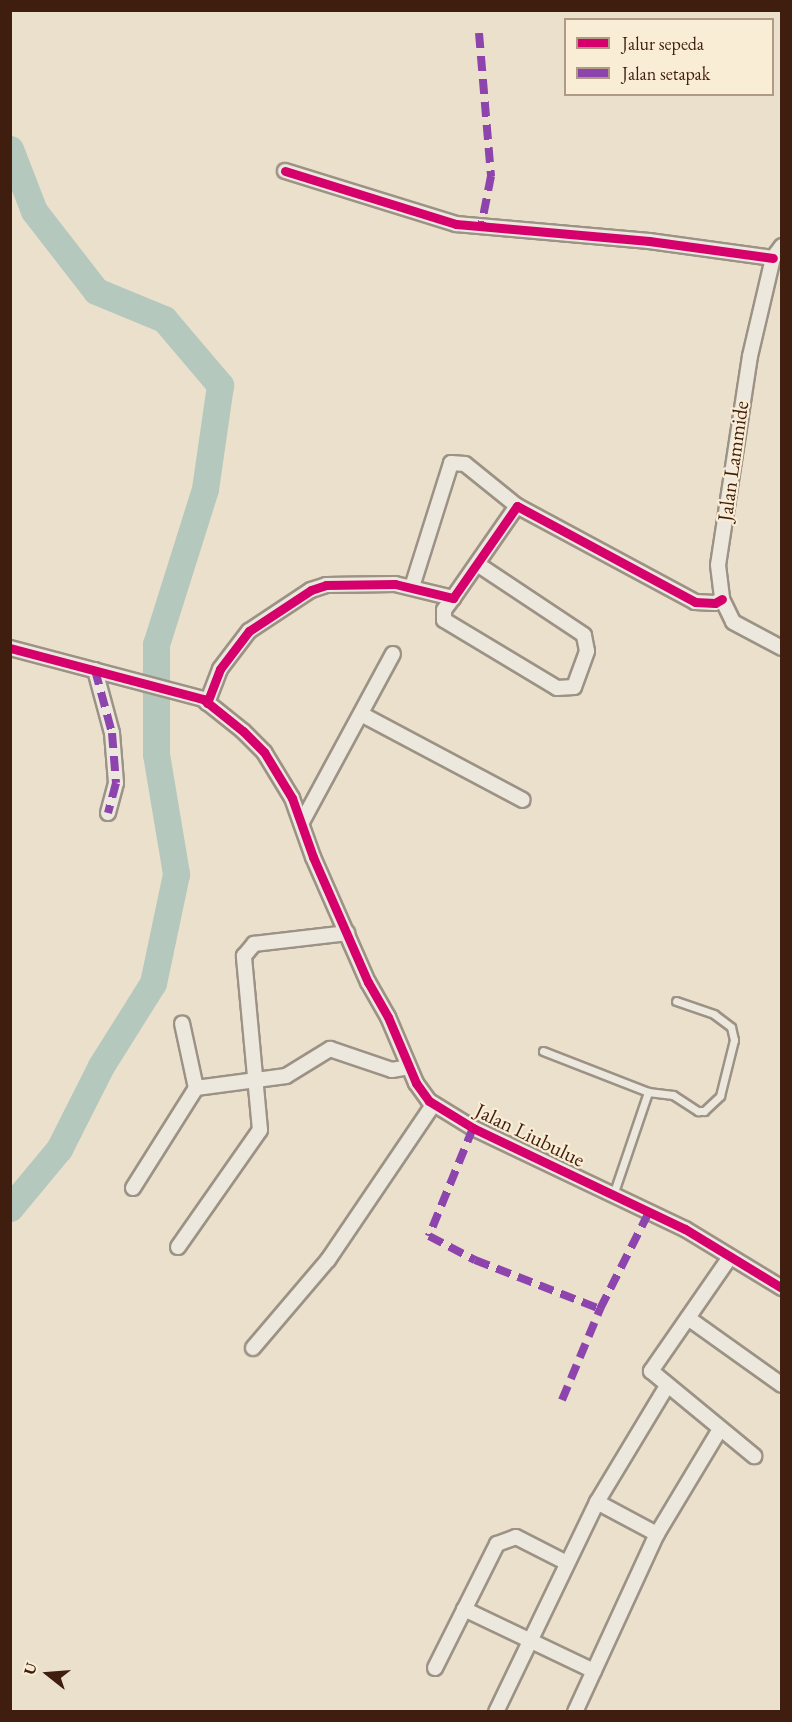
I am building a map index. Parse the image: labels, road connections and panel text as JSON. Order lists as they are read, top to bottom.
{
  "streets": {
    "street": ["Jalan Lammide", "Jalan Liubulue"]
  },
  "legend": ["Jalur sepeda", "Jalan setapak"],
  "north": "left"
}
